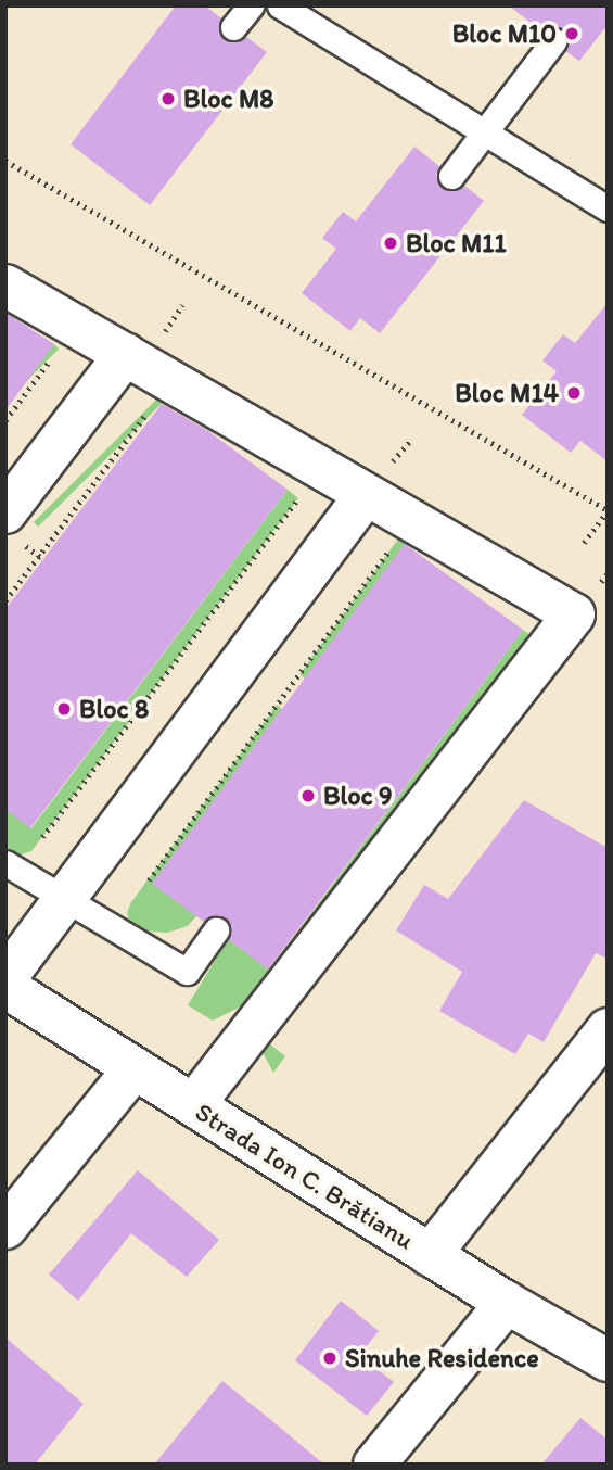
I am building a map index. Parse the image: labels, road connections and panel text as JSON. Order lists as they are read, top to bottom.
{
  "streets": {
    "street": ["Strada Ion C. Brătianu"]
  },
  "places": [
    "Bloc M10",
    "Bloc M8",
    "Bloc M11",
    "Bloc M14",
    "Bloc 8",
    "Bloc 9",
    "Sinuhe Residence"
  ]
}
